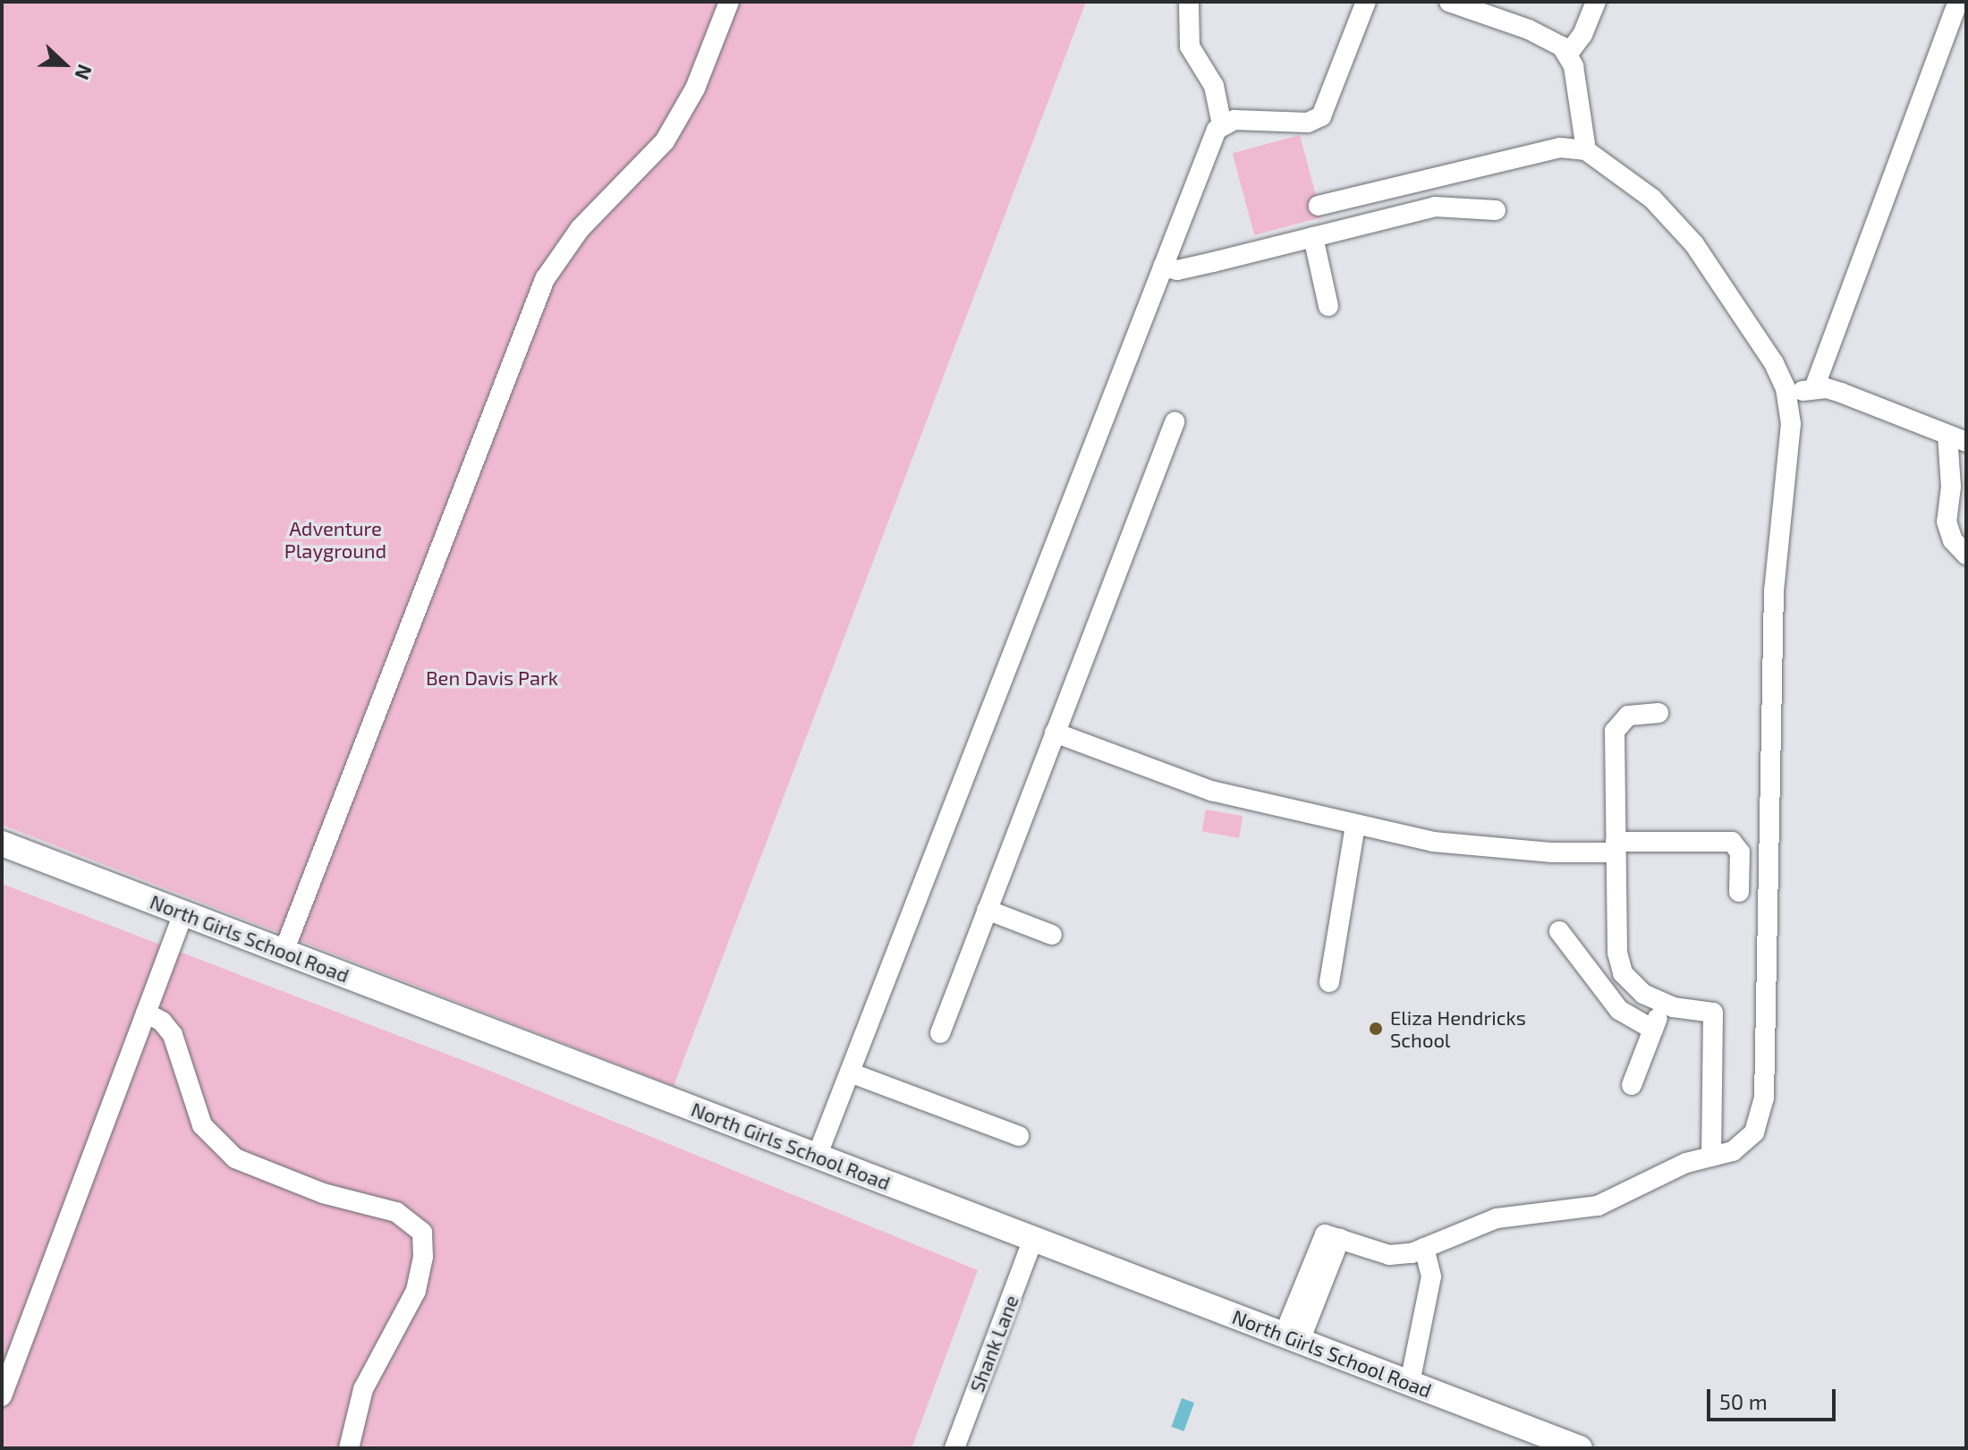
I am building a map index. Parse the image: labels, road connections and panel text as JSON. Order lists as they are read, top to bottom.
{
  "streets": {
    "main road": ["North Girls School Road"],
    "street": ["Shank Lane"]
  },
  "crossings": [
    ["North Girls School Road", "Shank Lane"]
  ],
  "parks": ["Adventure Playground", "Ben Davis Park"],
  "places": ["Eliza Hendricks School"],
  "scale_bar": "50 m",
  "north": "right"
}
